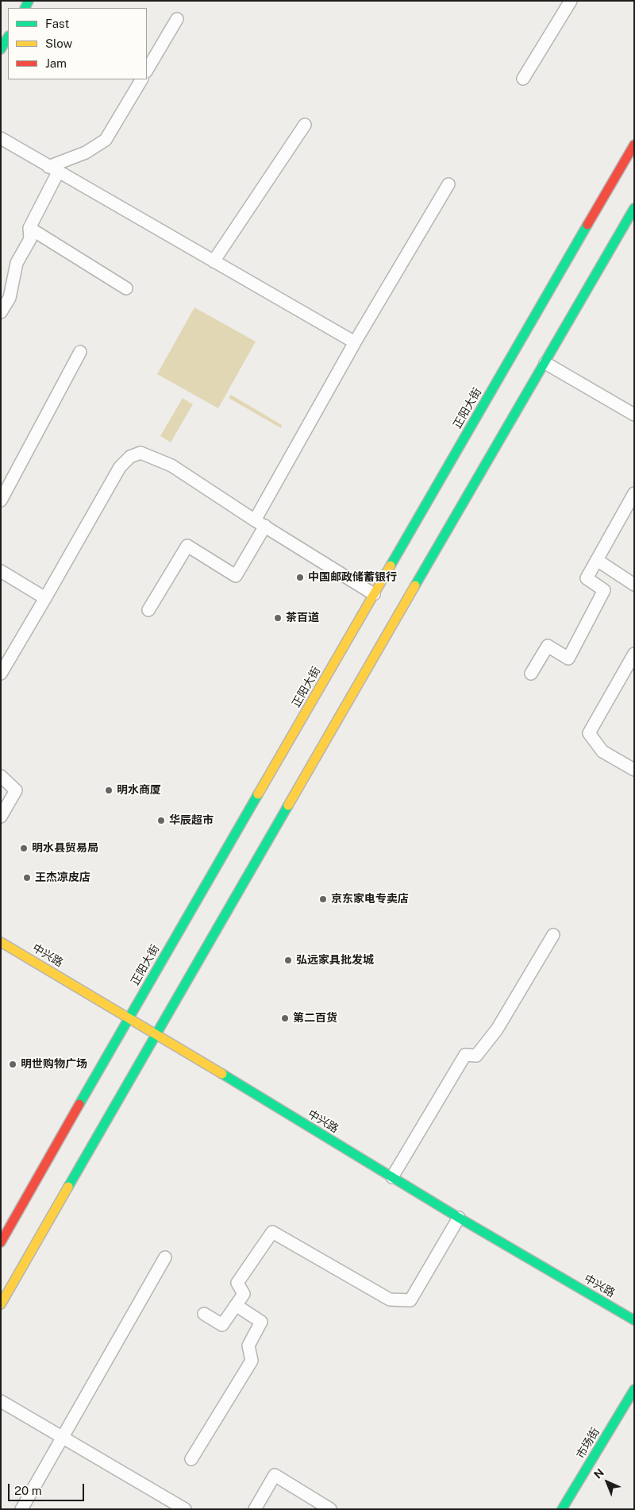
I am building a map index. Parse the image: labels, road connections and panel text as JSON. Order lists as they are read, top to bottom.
{
  "streets": {
    "main road": ["正阳大街", "中兴路", "市场街"]
  },
  "crossings": [
    ["正阳大街", "中兴路"]
  ],
  "places": [
    "中国邮政储蓄银行",
    "茶百道",
    "明水商厦",
    "华辰超市",
    "明水县贸易局",
    "王杰凉皮店",
    "京东家电专卖店",
    "弘远家具批发城",
    "第二百货",
    "明世购物广场"
  ],
  "legend": ["Fast", "Slow", "Jam"],
  "scale_bar": "20 m",
  "north": "top left"
}
